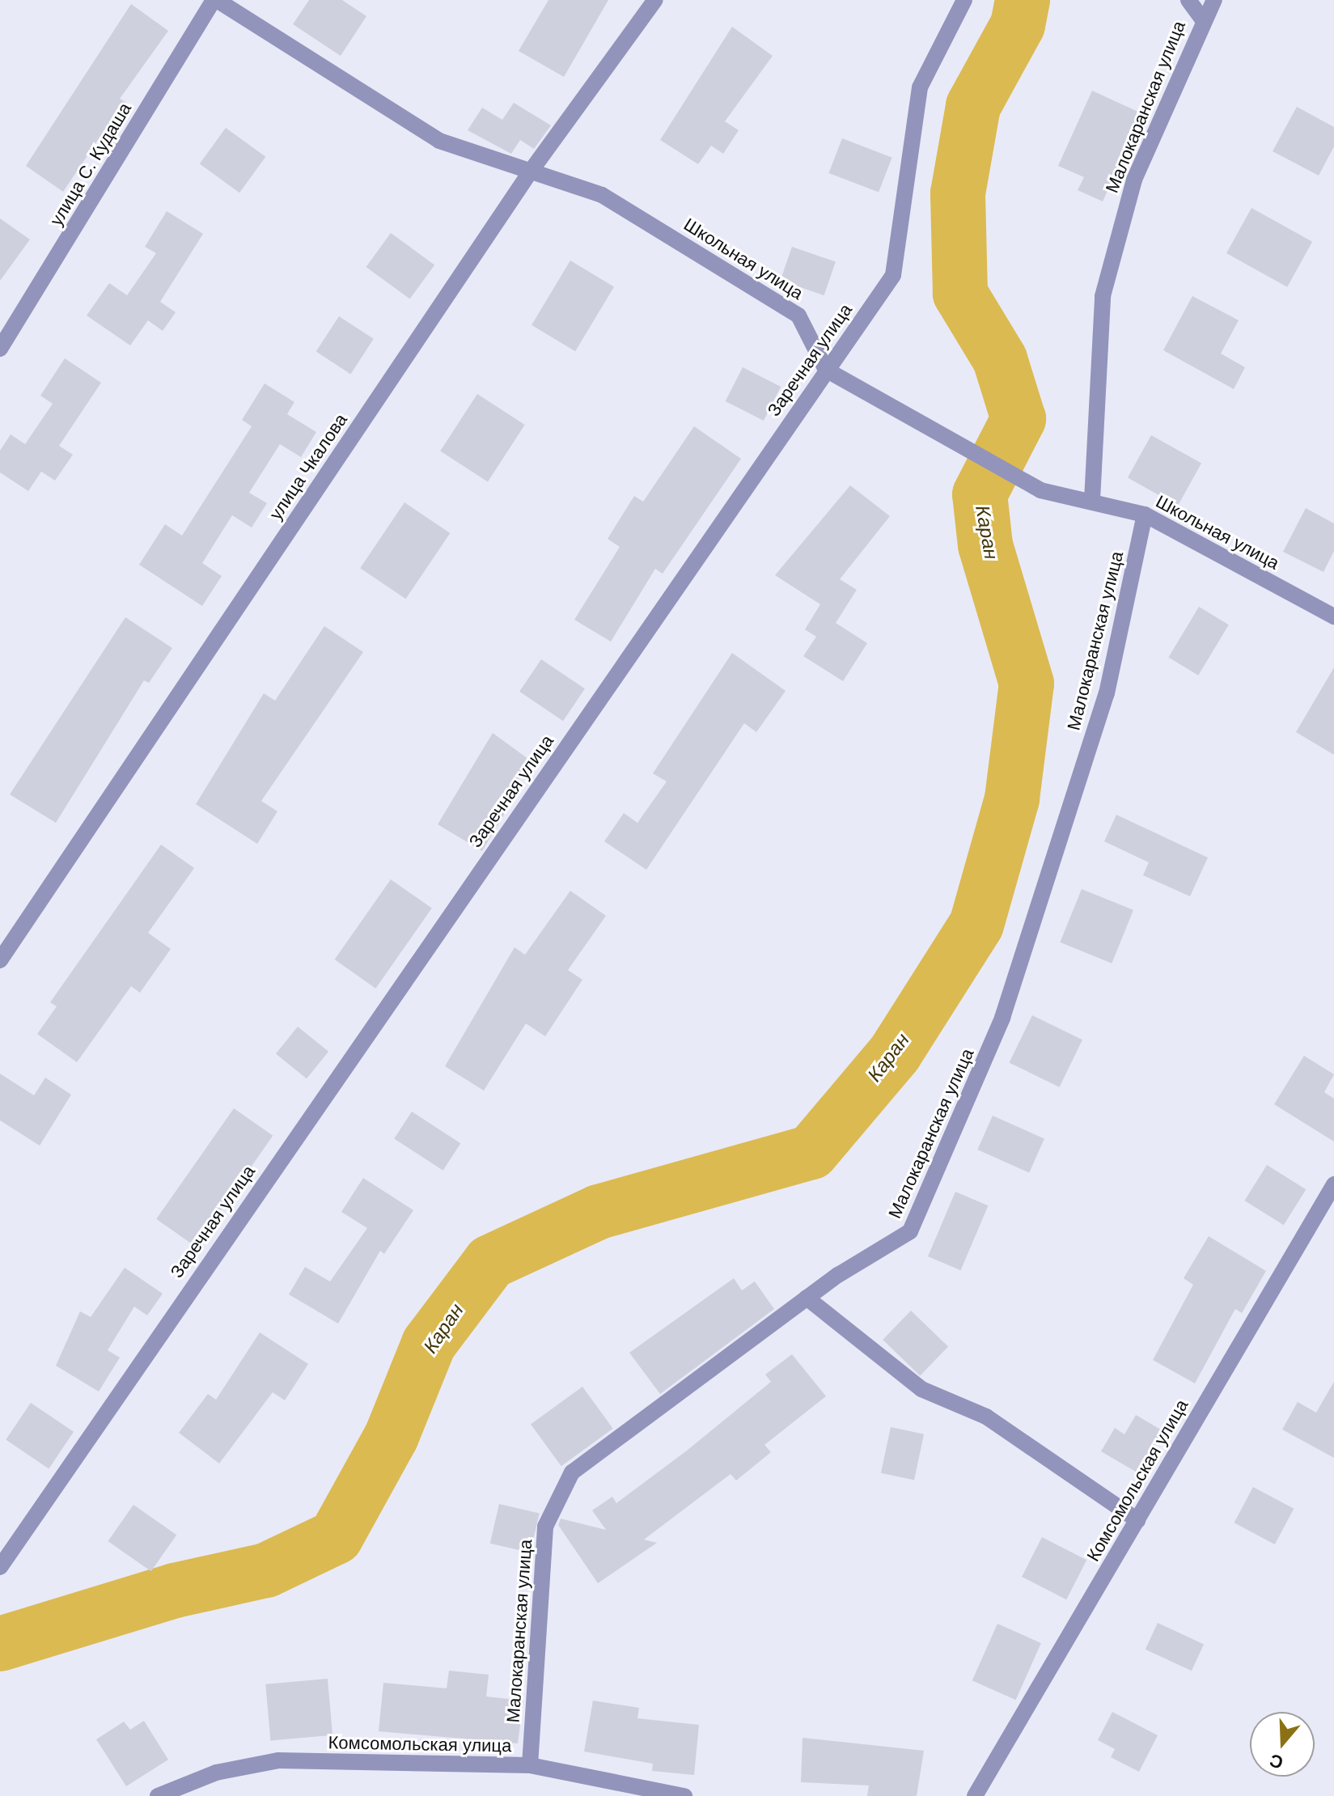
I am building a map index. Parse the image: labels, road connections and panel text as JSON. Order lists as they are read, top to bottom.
{
  "streets": {
    "street": [
      "Малокаранская улица",
      "улица С. Кудаша",
      "Школьная улица",
      "Заречная улица",
      "улица Чкалова",
      "Комсомольская улица"
    ]
  },
  "crossings": [
    ["Малокаранская улица", "Школьная улица"],
    ["Малокаранская улица", "Комсомольская улица"],
    ["улица С. Кудаша", "Школьная улица"],
    ["Школьная улица", "Заречная улица"],
    ["Школьная улица", "улица Чкалова"]
  ],
  "water": ["Каран"],
  "north": "bottom"
}
